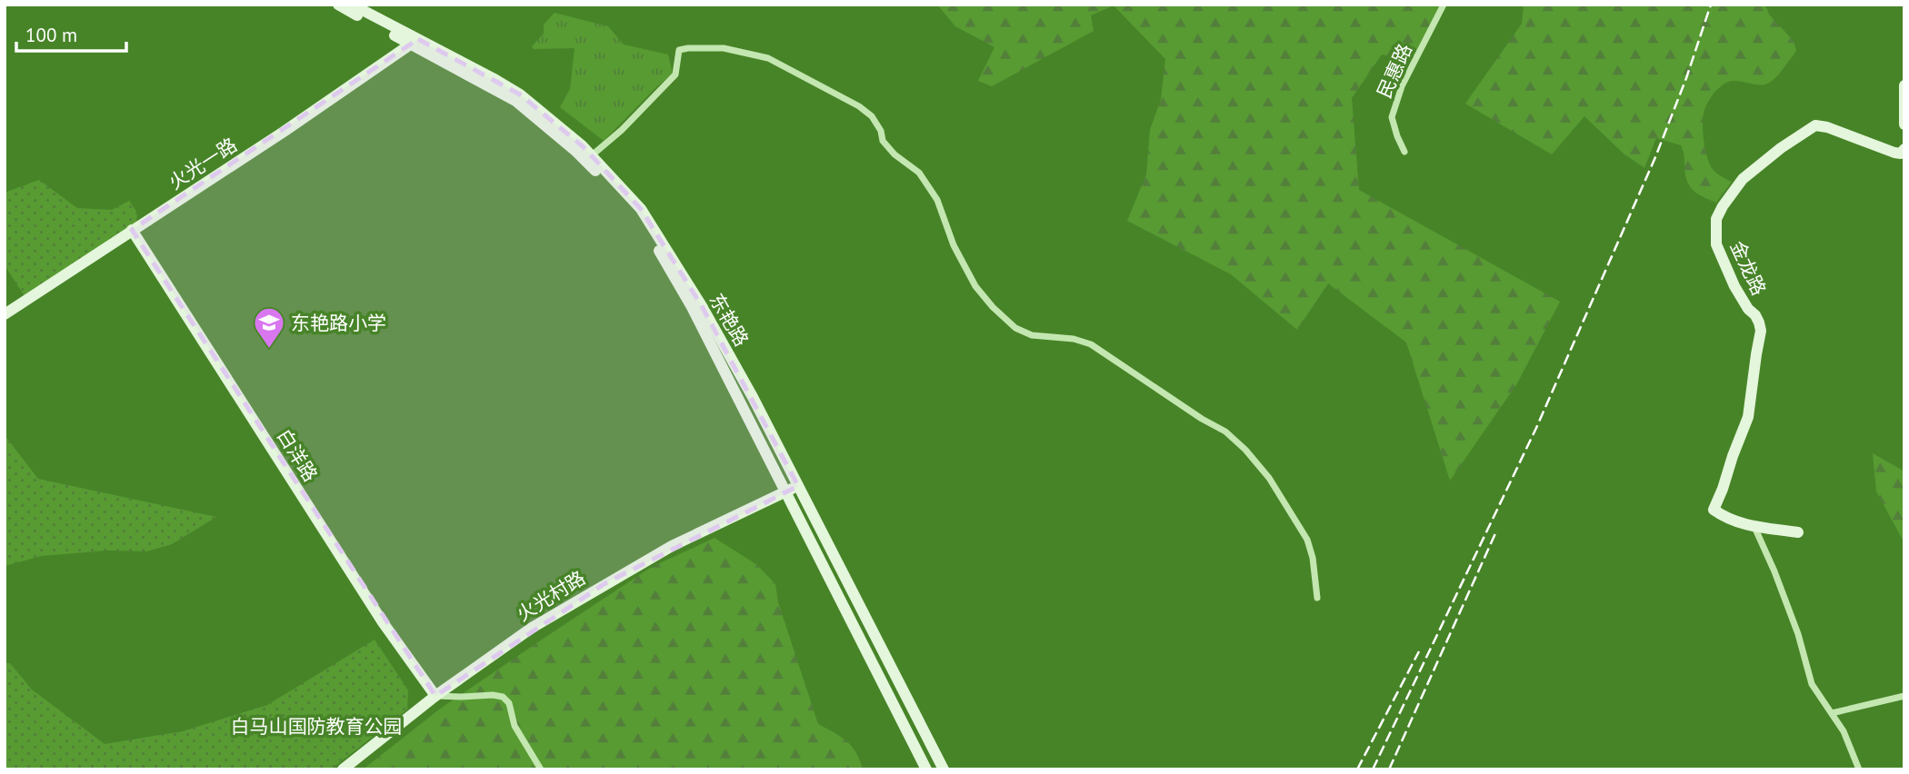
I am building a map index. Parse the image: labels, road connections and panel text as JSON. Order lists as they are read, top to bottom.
{
  "streets": {
    "street": [
      "民惠路",
      "火光一路",
      "金龙路",
      "东艳路",
      "白洋路",
      "火光村路"
    ]
  },
  "crossings": [
    ["火光一路", "东艳路"],
    ["火光一路", "白洋路"],
    ["东艳路", "火光村路"],
    ["白洋路", "火光村路"]
  ],
  "parks": ["白马山国防教育公园"],
  "places": {
    "school or university": ["东艳路小学"]
  },
  "scale_bar": "100 m"
}
